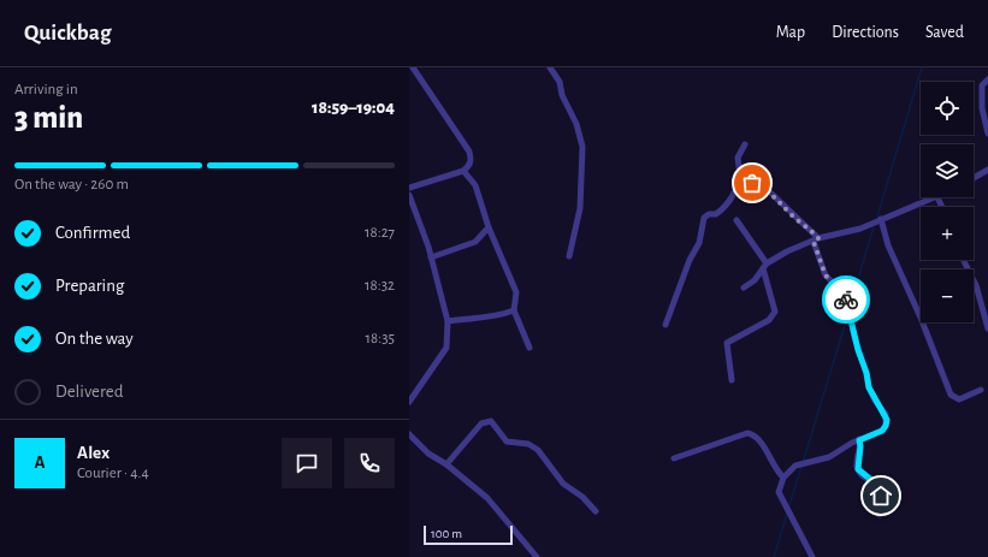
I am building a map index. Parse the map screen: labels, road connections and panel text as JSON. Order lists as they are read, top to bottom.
{
  "scale_bar": "100 m",
  "page": {
    "header": "Quickbag",
    "nav": ["Map", "Directions", "Saved"],
    "heading": ["3 min", "Arriving in", "18:59–19:04"],
    "panel": ["Alex", "Courier · 4.4"],
    "map_buttons": ["+", "−"],
    "bar": "On the way · 260 m",
    "list": [
      ["Confirmed", "18:27"],
      ["Preparing", "18:32"],
      ["On the way", "18:35"],
      "Delivered"
    ],
    "round": "A",
    "scale": "100 m"
  }
}
